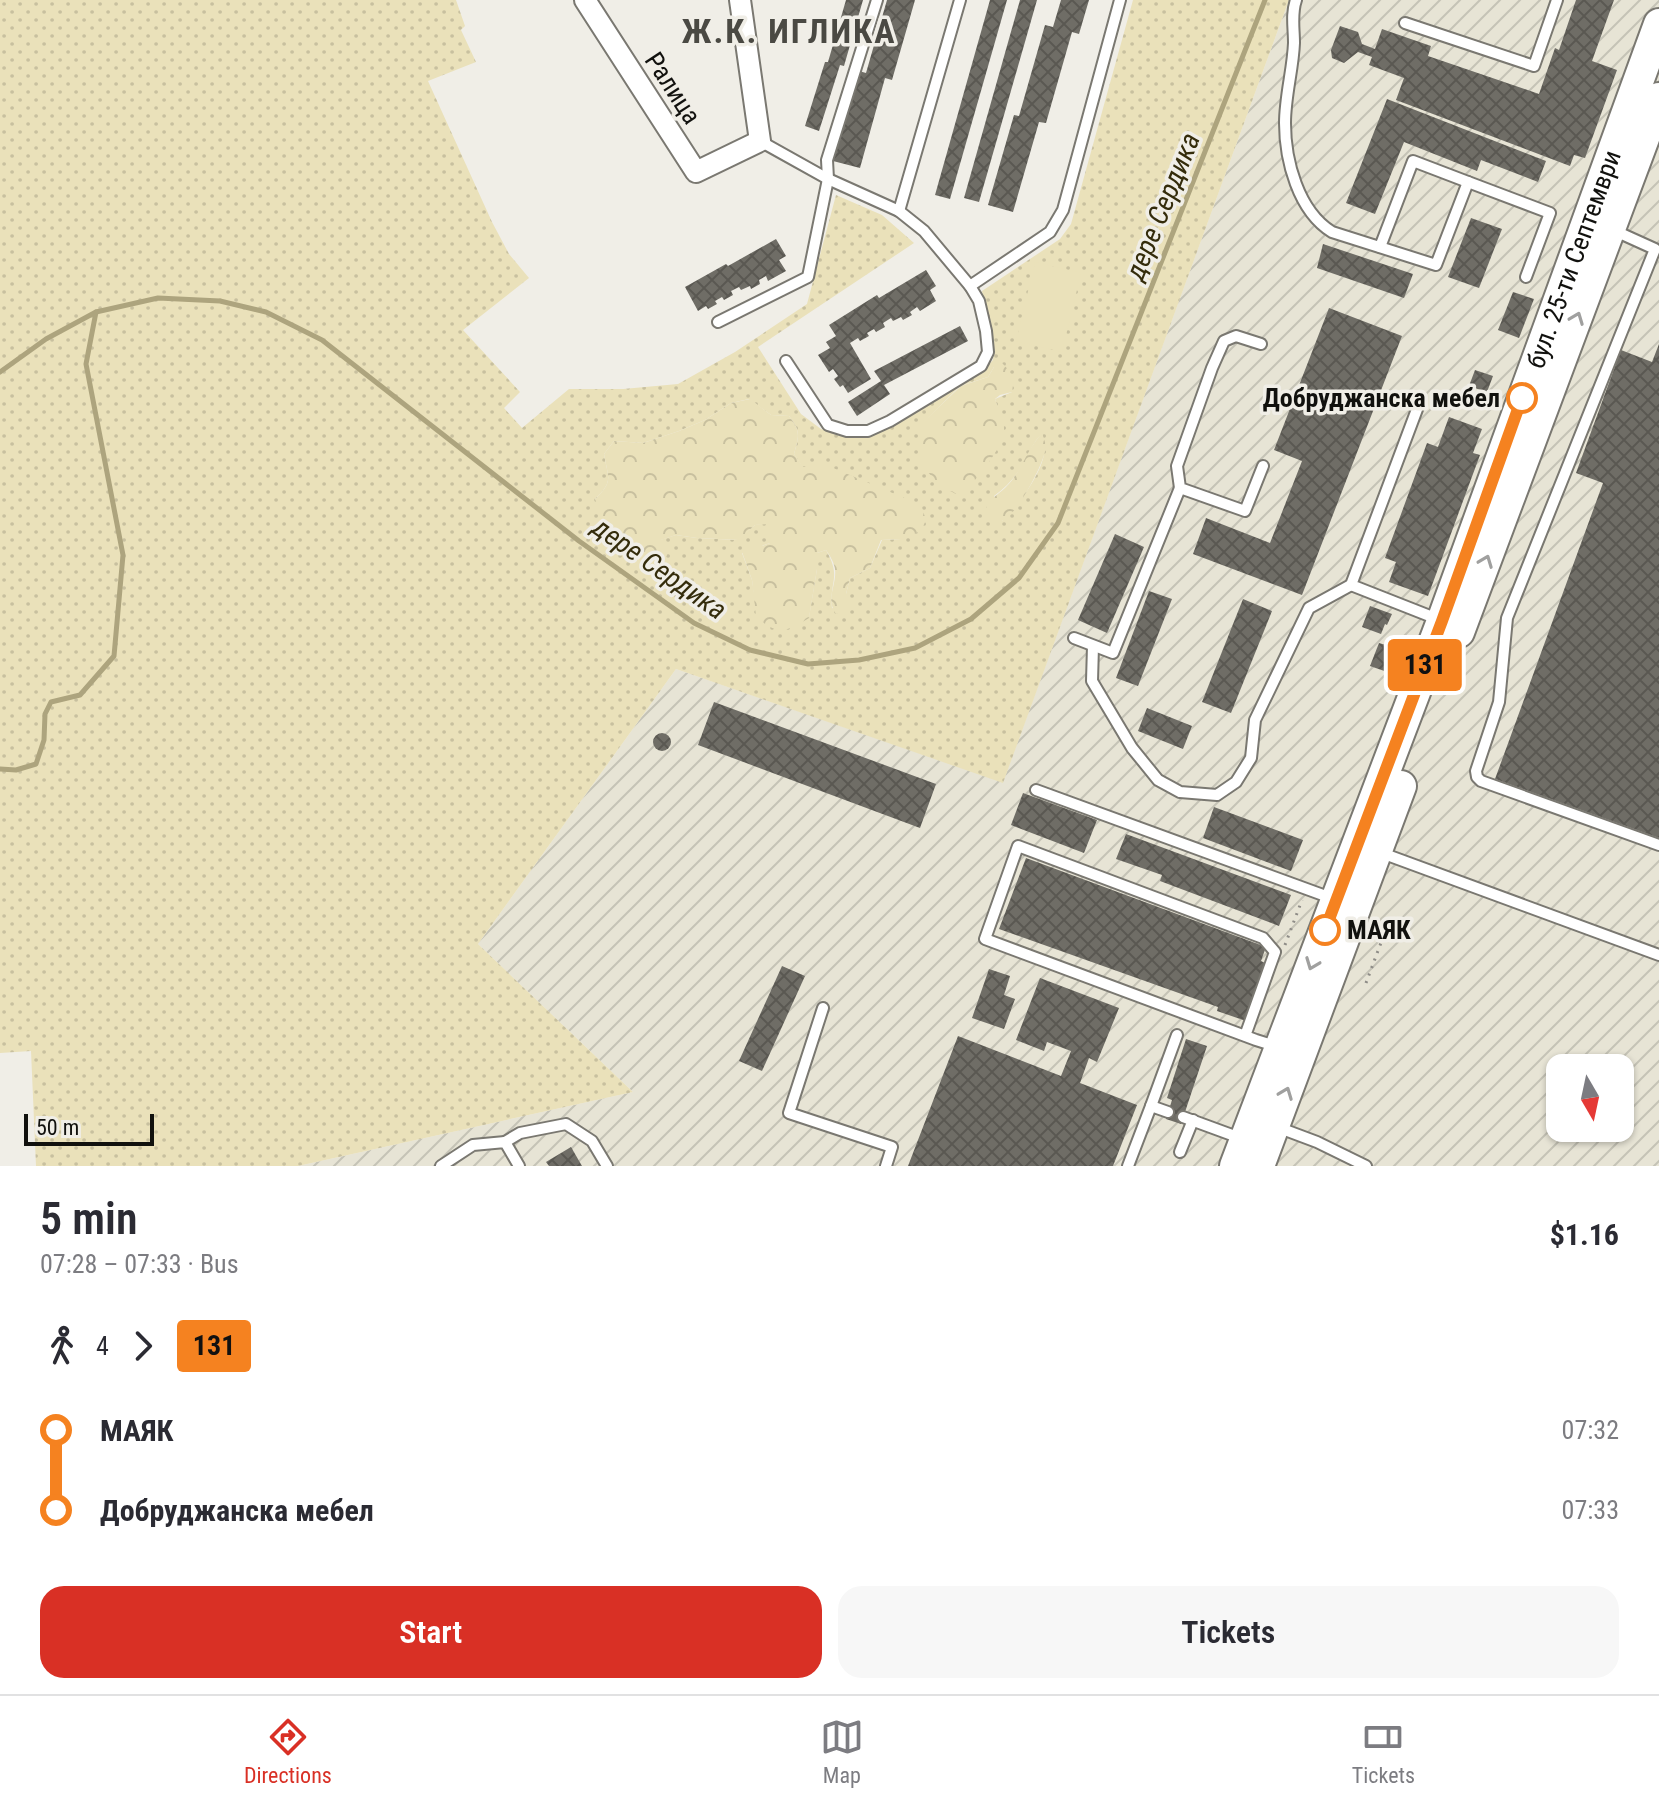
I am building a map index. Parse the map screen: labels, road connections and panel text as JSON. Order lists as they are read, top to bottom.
{
  "streets": {
    "main road": ["бул. 25-ти Септември"],
    "street": ["Ралица"]
  },
  "districts": ["Ж.К. ИГЛИКА"],
  "water": ["дере Сердика"],
  "places": ["Добруджанска мебел", "МАЯК"],
  "lines": ["bus line 131"],
  "scale_bar": "50 m",
  "north": "bottom",
  "page": {
    "on_map": "131",
    "scale": "50 m",
    "heading": ["5 min", "07:28 – 07:33 · Bus", "$1.16"],
    "legs": ["4", "131"],
    "list": [
      {
        "name": "МАЯК",
        "value": "07:32"
      },
      {
        "name": "Добруджанска мебел",
        "value": "07:33"
      }
    ],
    "buttons": ["Start", "Tickets"],
    "tabs": ["Directions", "Map", "Tickets"]
  }
}
